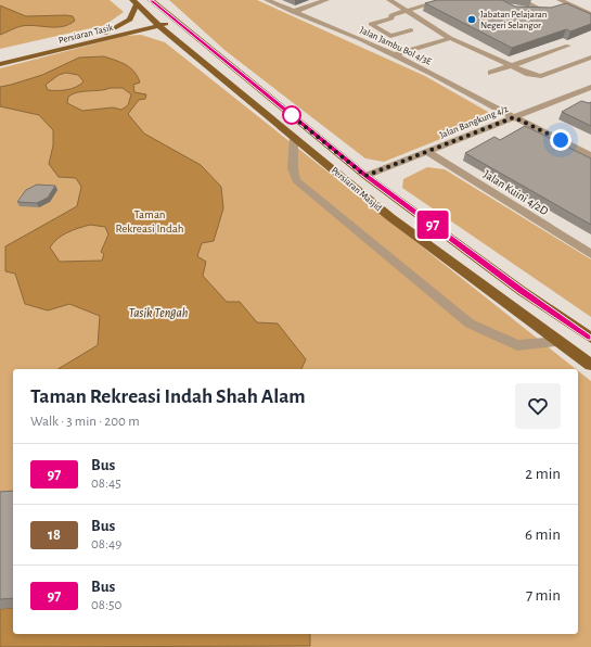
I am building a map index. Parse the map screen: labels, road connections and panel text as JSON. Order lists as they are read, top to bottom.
{
  "streets": {
    "main road": ["Persiaran Tasik", "Persiaran Masjid"],
    "street": ["Jalan Jambu Bol 4/3E", "Jalan Bangkung 4/2", "Jalan Kuini 4/2D"]
  },
  "crossings": [
    ["Persiaran Tasik", "Persiaran Masjid"],
    ["Jalan Jambu Bol 4/3E", "Jalan Bangkung 4/2"],
    ["Jalan Bangkung 4/2", "Persiaran Masjid"],
    ["Jalan Bangkung 4/2", "Jalan Kuini 4/2D"]
  ],
  "water": ["Tasik Tengah"],
  "parks": ["Taman Rekreasi Indah"],
  "places": ["Jabatan Pelajaran Negeri Selangor"],
  "lines": ["bus line 97"],
  "page": {
    "on_map": "97",
    "heading": ["Taman Rekreasi Indah Shah Alam", "Walk · 3 min · 200 m"],
    "list": [
      {
        "mark": "97",
        "name": "Bus",
        "note": "08:45",
        "value": "2 min"
      },
      {
        "mark": "18",
        "name": "Bus",
        "note": "08:49",
        "value": "6 min"
      },
      {
        "mark": "97",
        "name": "Bus",
        "note": "08:50",
        "value": "7 min"
      }
    ]
  }
}
